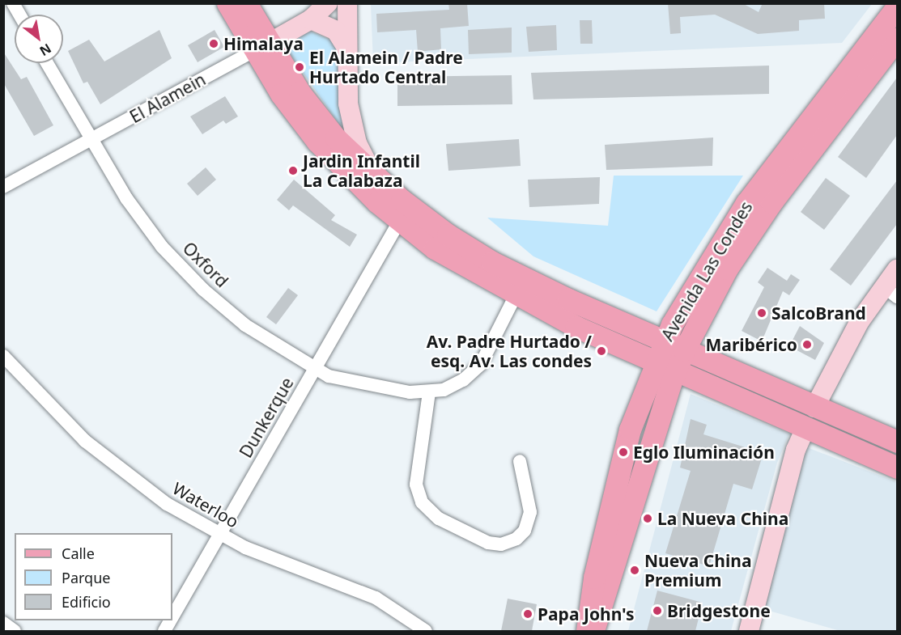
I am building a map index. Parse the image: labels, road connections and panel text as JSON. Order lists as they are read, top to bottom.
{
  "streets": {
    "main road": ["Avenida Las Condes"],
    "street": [
      "El Alamein",
      "Oxford",
      "Dunkerque",
      "Waterloo"
    ]
  },
  "crossings": [
    ["El Alamein", "Oxford"],
    ["Oxford", "Dunkerque"],
    ["Dunkerque", "Waterloo"]
  ],
  "places": [
    "Himalaya",
    "El Alamein / Padre Hurtado Central",
    "Jardin Infantil La Calabaza",
    "SalcoBrand",
    "Maribérico",
    "Av. Padre Hurtado / esq. Av. Las condes",
    "Eglo Iluminación",
    "La Nueva China",
    "Nueva China Premium",
    "Bridgestone",
    "Papa John's"
  ],
  "legend": ["Calle", "Parque", "Edificio"],
  "north": "bottom right"
}
